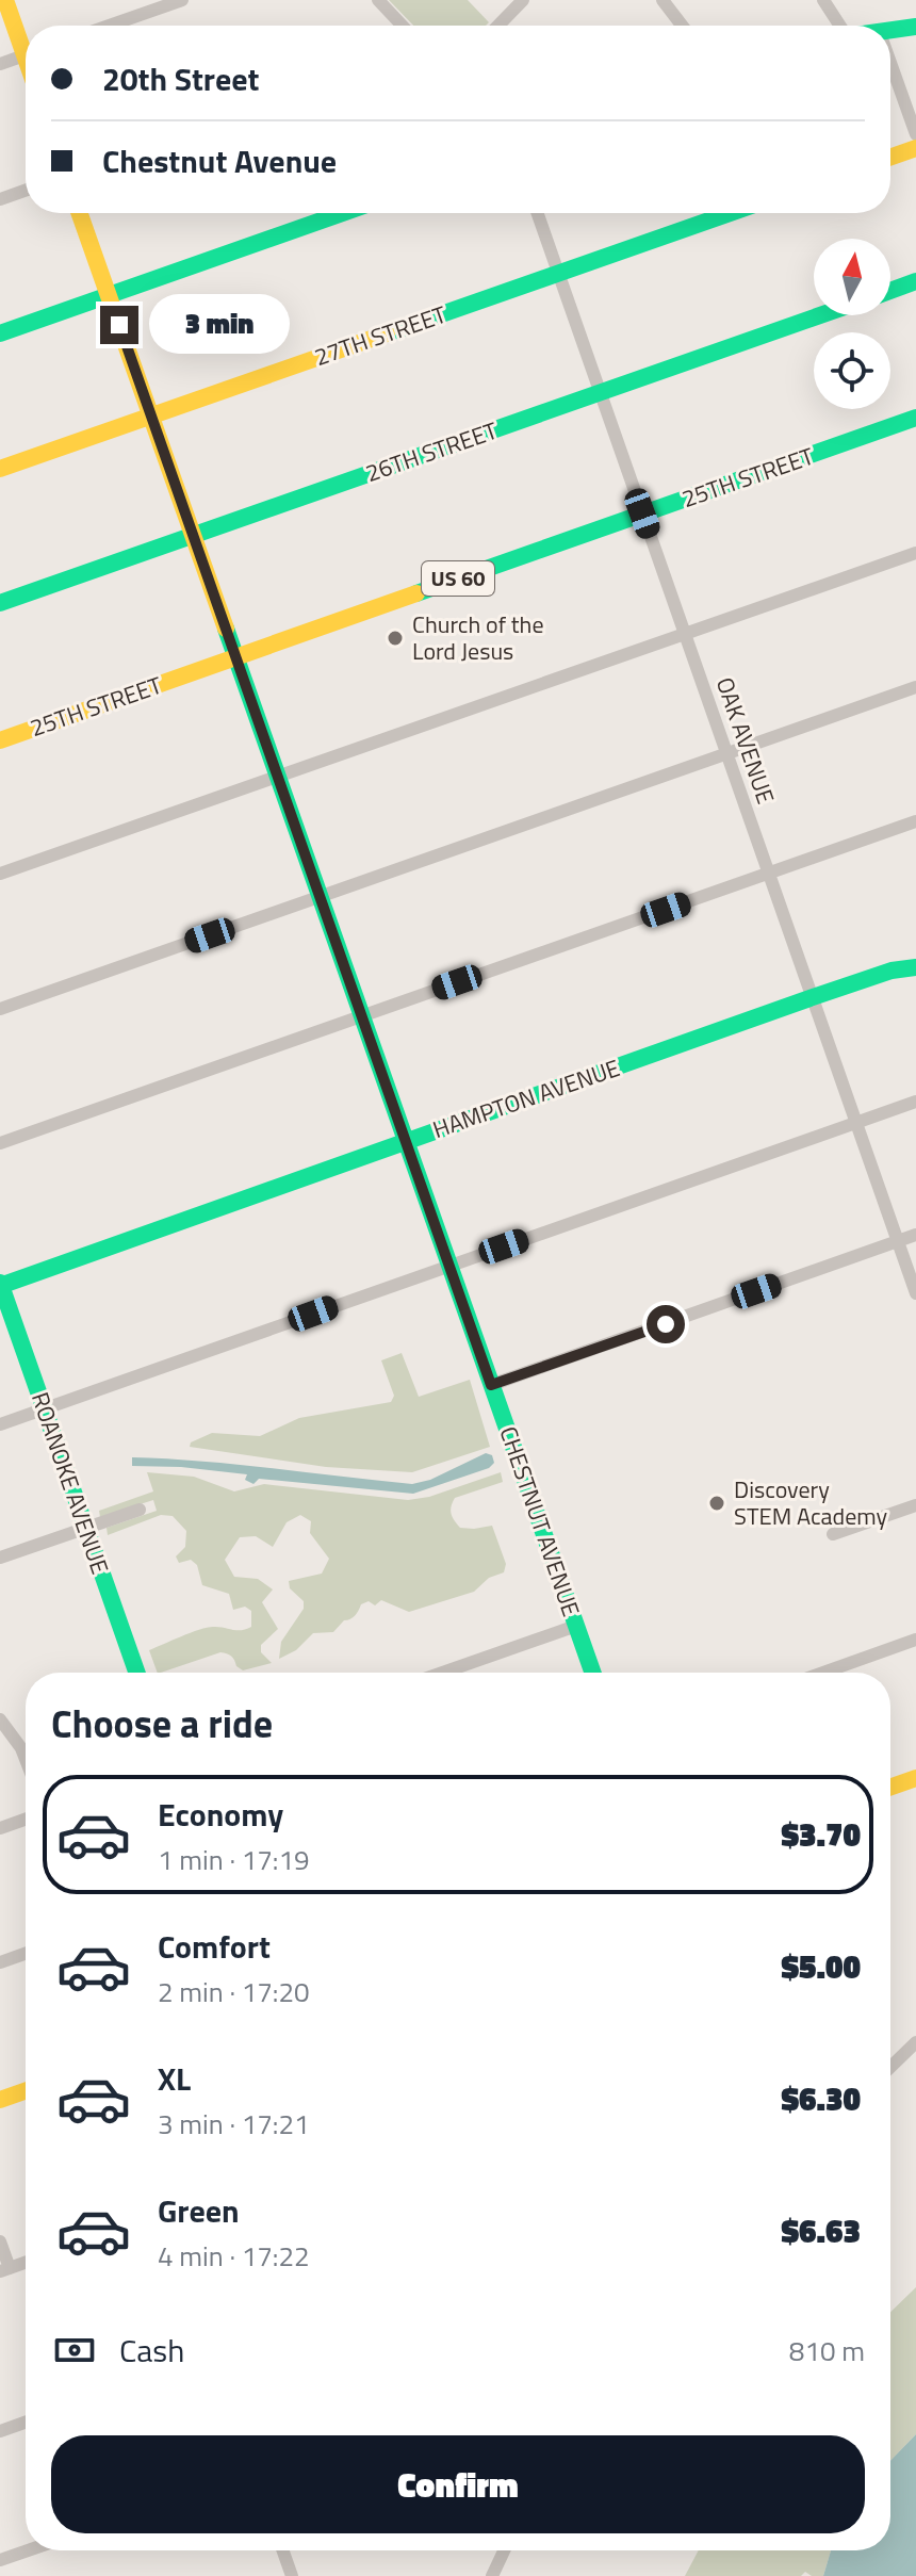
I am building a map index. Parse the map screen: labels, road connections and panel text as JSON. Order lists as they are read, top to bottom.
{
  "streets": {
    "main road": [
      "27TH STREET",
      "26TH STREET",
      "25TH STREET",
      "US 60",
      "HAMPTON AVENUE",
      "ROANOKE AVENUE",
      "CHESTNUT AVENUE"
    ],
    "street": ["OAK AVENUE"]
  },
  "crossings": [
    ["27TH STREET", "OAK AVENUE"],
    ["27TH STREET", "CHESTNUT AVENUE"],
    ["26TH STREET", "OAK AVENUE"],
    ["26TH STREET", "CHESTNUT AVENUE"],
    ["25TH STREET", "OAK AVENUE"],
    ["25TH STREET", "CHESTNUT AVENUE"],
    ["OAK AVENUE", "HAMPTON AVENUE"],
    ["HAMPTON AVENUE", "ROANOKE AVENUE"],
    ["HAMPTON AVENUE", "CHESTNUT AVENUE"]
  ],
  "places": ["Church of the Lord Jesus", "Discovery STEM Academy"],
  "north": "top",
  "page": {
    "banner": ["20th Street", "Chestnut Avenue"],
    "bubble": "3 min",
    "heading": "Choose a ride",
    "list": [
      {
        "name": "Economy",
        "note": "1 min · 17:19",
        "value": "$3.70"
      },
      {
        "name": "Comfort",
        "note": "2 min · 17:20",
        "value": "$5.00"
      },
      {
        "name": "XL",
        "note": "3 min · 17:21",
        "value": "$6.30"
      },
      {
        "name": "Green",
        "note": "4 min · 17:22",
        "value": "$6.63"
      }
    ],
    "pay": ["Cash", "810 m"],
    "buttons": "Confirm"
  }
}
